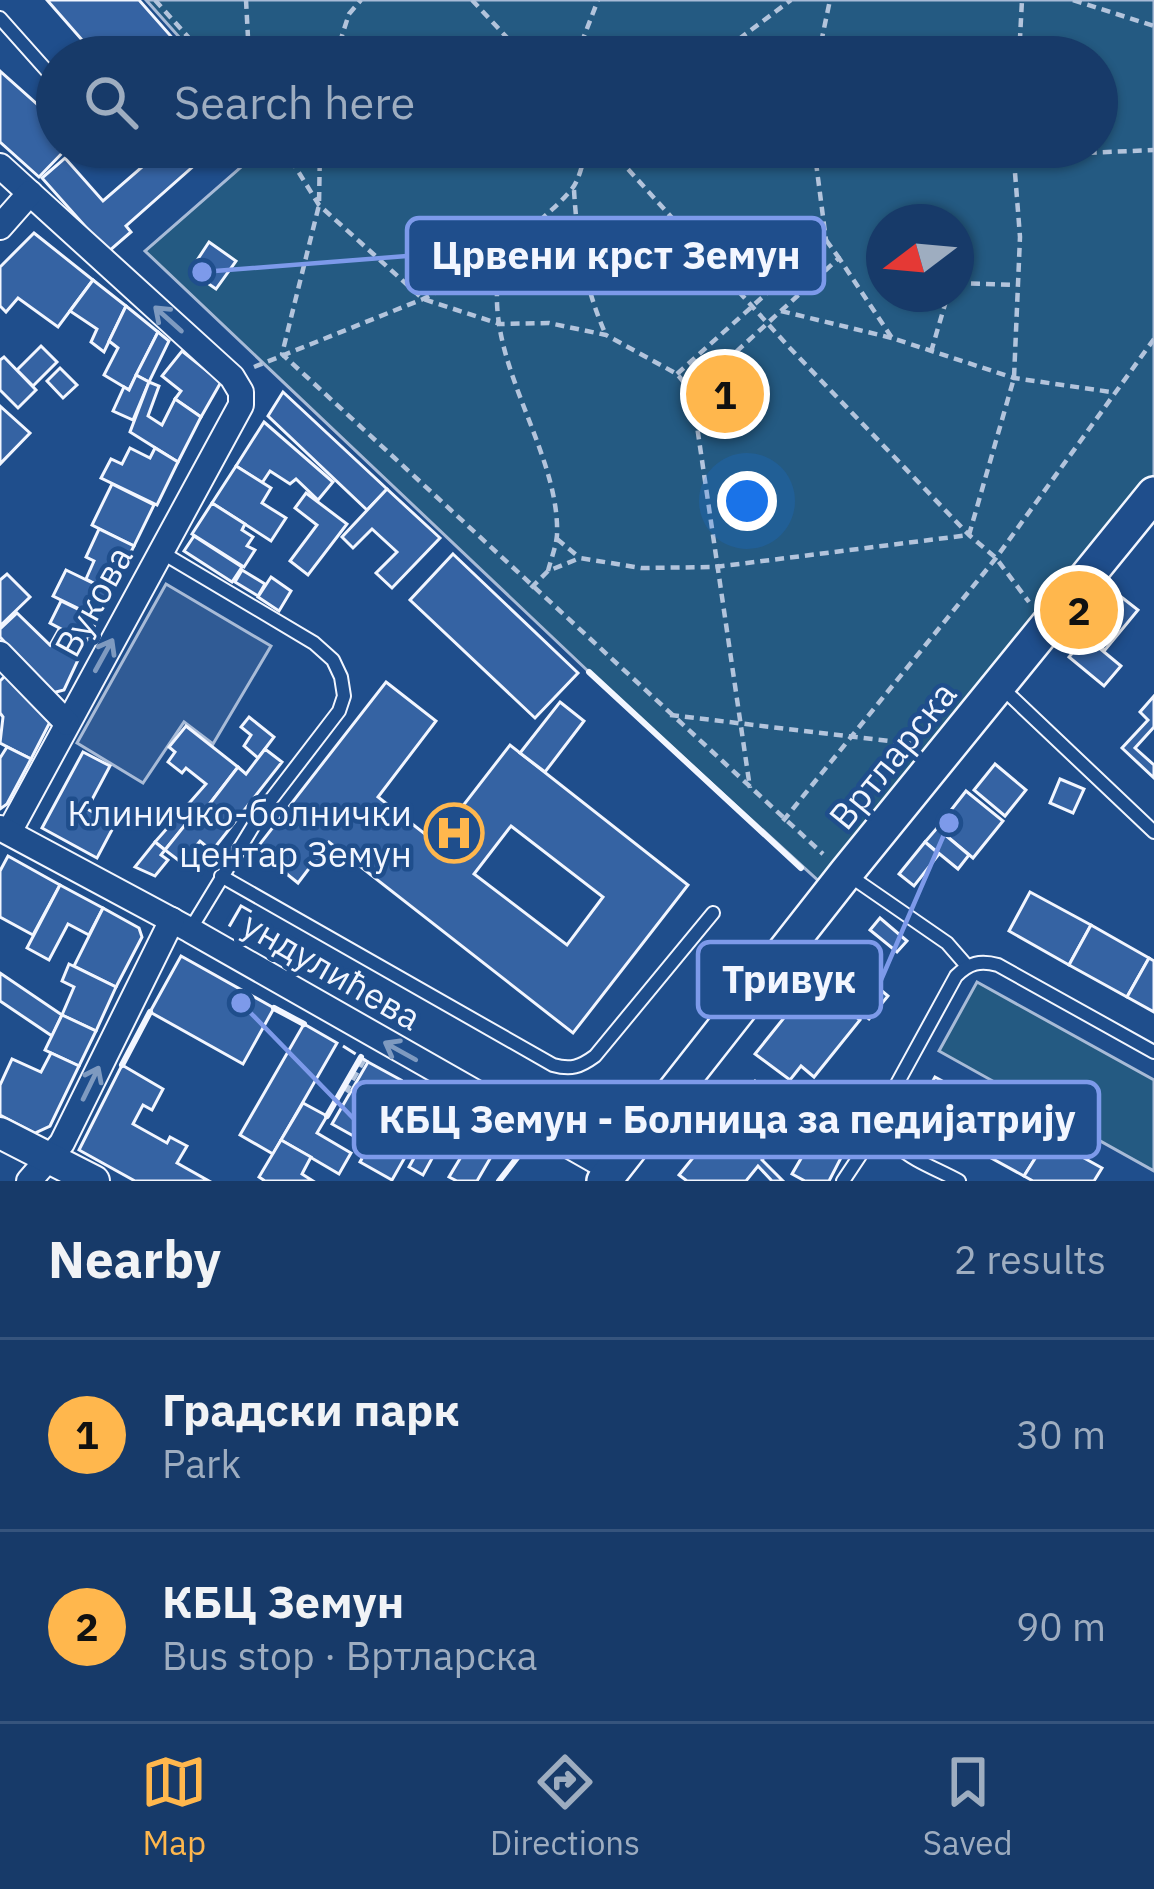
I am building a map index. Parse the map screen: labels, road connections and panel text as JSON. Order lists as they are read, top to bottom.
{
  "streets": {
    "main road": ["Вртларска"],
    "street": ["Вукова", "Гундулићева"]
  },
  "crossings": [
    ["Вукова", "Гундулићева"],
    ["Вртларска", "Гундулићева"]
  ],
  "one_way": ["Гундулићева"],
  "places": {
    "other": ["Црвени крст Земун", "Тривук", "КБЦ Земун - Болница за педијатрију"],
    "hospital": ["Клиничко-болнички центар Земун"]
  },
  "north": "left",
  "page": {
    "search": "Search here",
    "pins": ["1", "2"],
    "heading": ["Nearby", "2 results"],
    "list": [
      {
        "mark": "1",
        "name": "Градски парк",
        "note": "Park",
        "value": "30 m"
      },
      {
        "mark": "2",
        "name": "КБЦ Земун",
        "note": "Bus stop · Вртларска",
        "value": "90 m"
      }
    ],
    "nav": ["Map", "Directions", "Saved"]
  }
}
